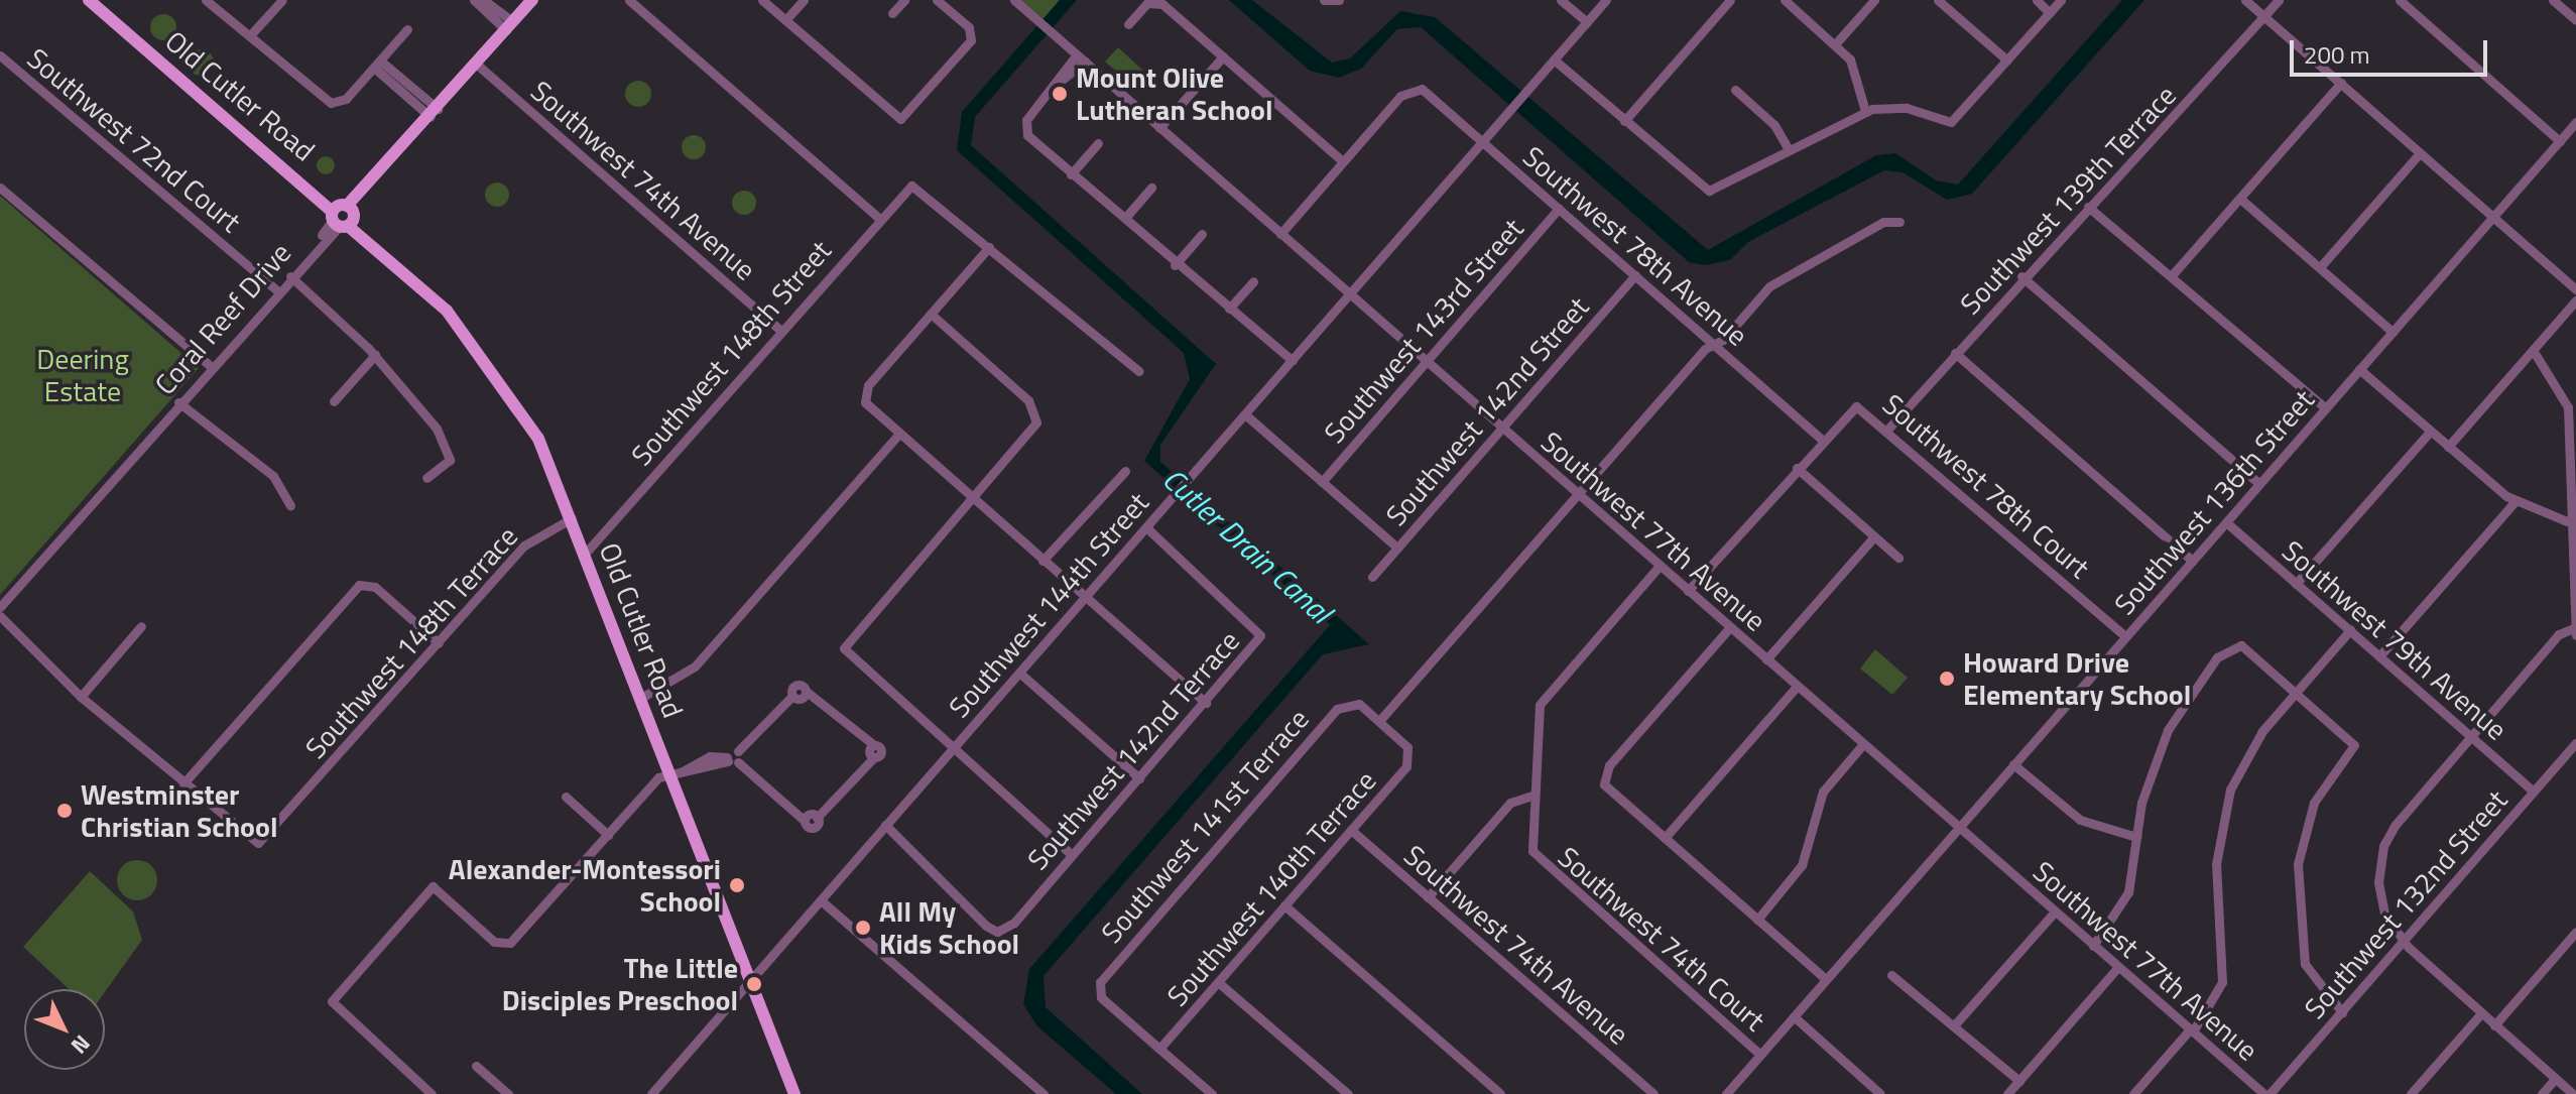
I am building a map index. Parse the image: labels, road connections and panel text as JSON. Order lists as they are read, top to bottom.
{
  "streets": {
    "main road": ["Old Cutler Road"],
    "street": [
      "Southwest 72nd Court",
      "Southwest 74th Avenue",
      "Southwest 139th Terrace",
      "Southwest 78th Avenue",
      "Coral Reef Drive",
      "Southwest 143rd Street",
      "Southwest 148th Street",
      "Southwest 142nd Street",
      "Southwest 78th Court",
      "Southwest 136th Street",
      "Southwest 77th Avenue",
      "Southwest 144th Street",
      "Southwest 79th Avenue",
      "Southwest 148th Terrace",
      "Southwest 142nd Terrace",
      "Southwest 141st Terrace",
      "Southwest 140th Terrace",
      "Southwest 132nd Street",
      "Southwest 74th Court"
    ]
  },
  "crossings": [
    ["Old Cutler Road", "Coral Reef Drive"],
    ["Old Cutler Road", "Southwest 148th Street"],
    ["Old Cutler Road", "Southwest 144th Street"],
    ["Old Cutler Road", "Southwest 148th Terrace"],
    ["Southwest 72nd Court", "Coral Reef Drive"],
    ["Southwest 74th Avenue", "Southwest 148th Street"],
    ["Southwest 74th Avenue", "Southwest 140th Terrace"],
    ["Southwest 139th Terrace", "Southwest 78th Court"],
    ["Southwest 78th Avenue", "Southwest 143rd Street"],
    ["Southwest 78th Avenue", "Southwest 142nd Street"],
    ["Southwest 78th Avenue", "Southwest 78th Court"],
    ["Southwest 78th Avenue", "Southwest 144th Street"],
    ["Southwest 143rd Street", "Southwest 77th Avenue"],
    ["Southwest 142nd Street", "Southwest 77th Avenue"],
    ["Southwest 78th Court", "Southwest 136th Street"],
    ["Southwest 136th Street", "Southwest 77th Avenue"],
    ["Southwest 136th Street", "Southwest 79th Avenue"],
    ["Southwest 136th Street", "Southwest 74th Court"],
    ["Southwest 77th Avenue", "Southwest 144th Street"],
    ["Southwest 77th Avenue", "Southwest 132nd Street"],
    ["Southwest 144th Street", "Southwest 142nd Terrace"],
    ["Southwest 79th Avenue", "Southwest 132nd Street"],
    ["Southwest 141st Terrace", "Southwest 140th Terrace"]
  ],
  "water": ["Cutler Drain Canal"],
  "parks": ["Deering Estate"],
  "places": [
    "Mount Olive Lutheran School",
    "Howard Drive Elementary School",
    "Westminster Christian School",
    "Alexander-Montessori School",
    "All My Kids School",
    "The Little Disciples Preschool"
  ],
  "scale_bar": "200 m",
  "north": "bottom right"
}
